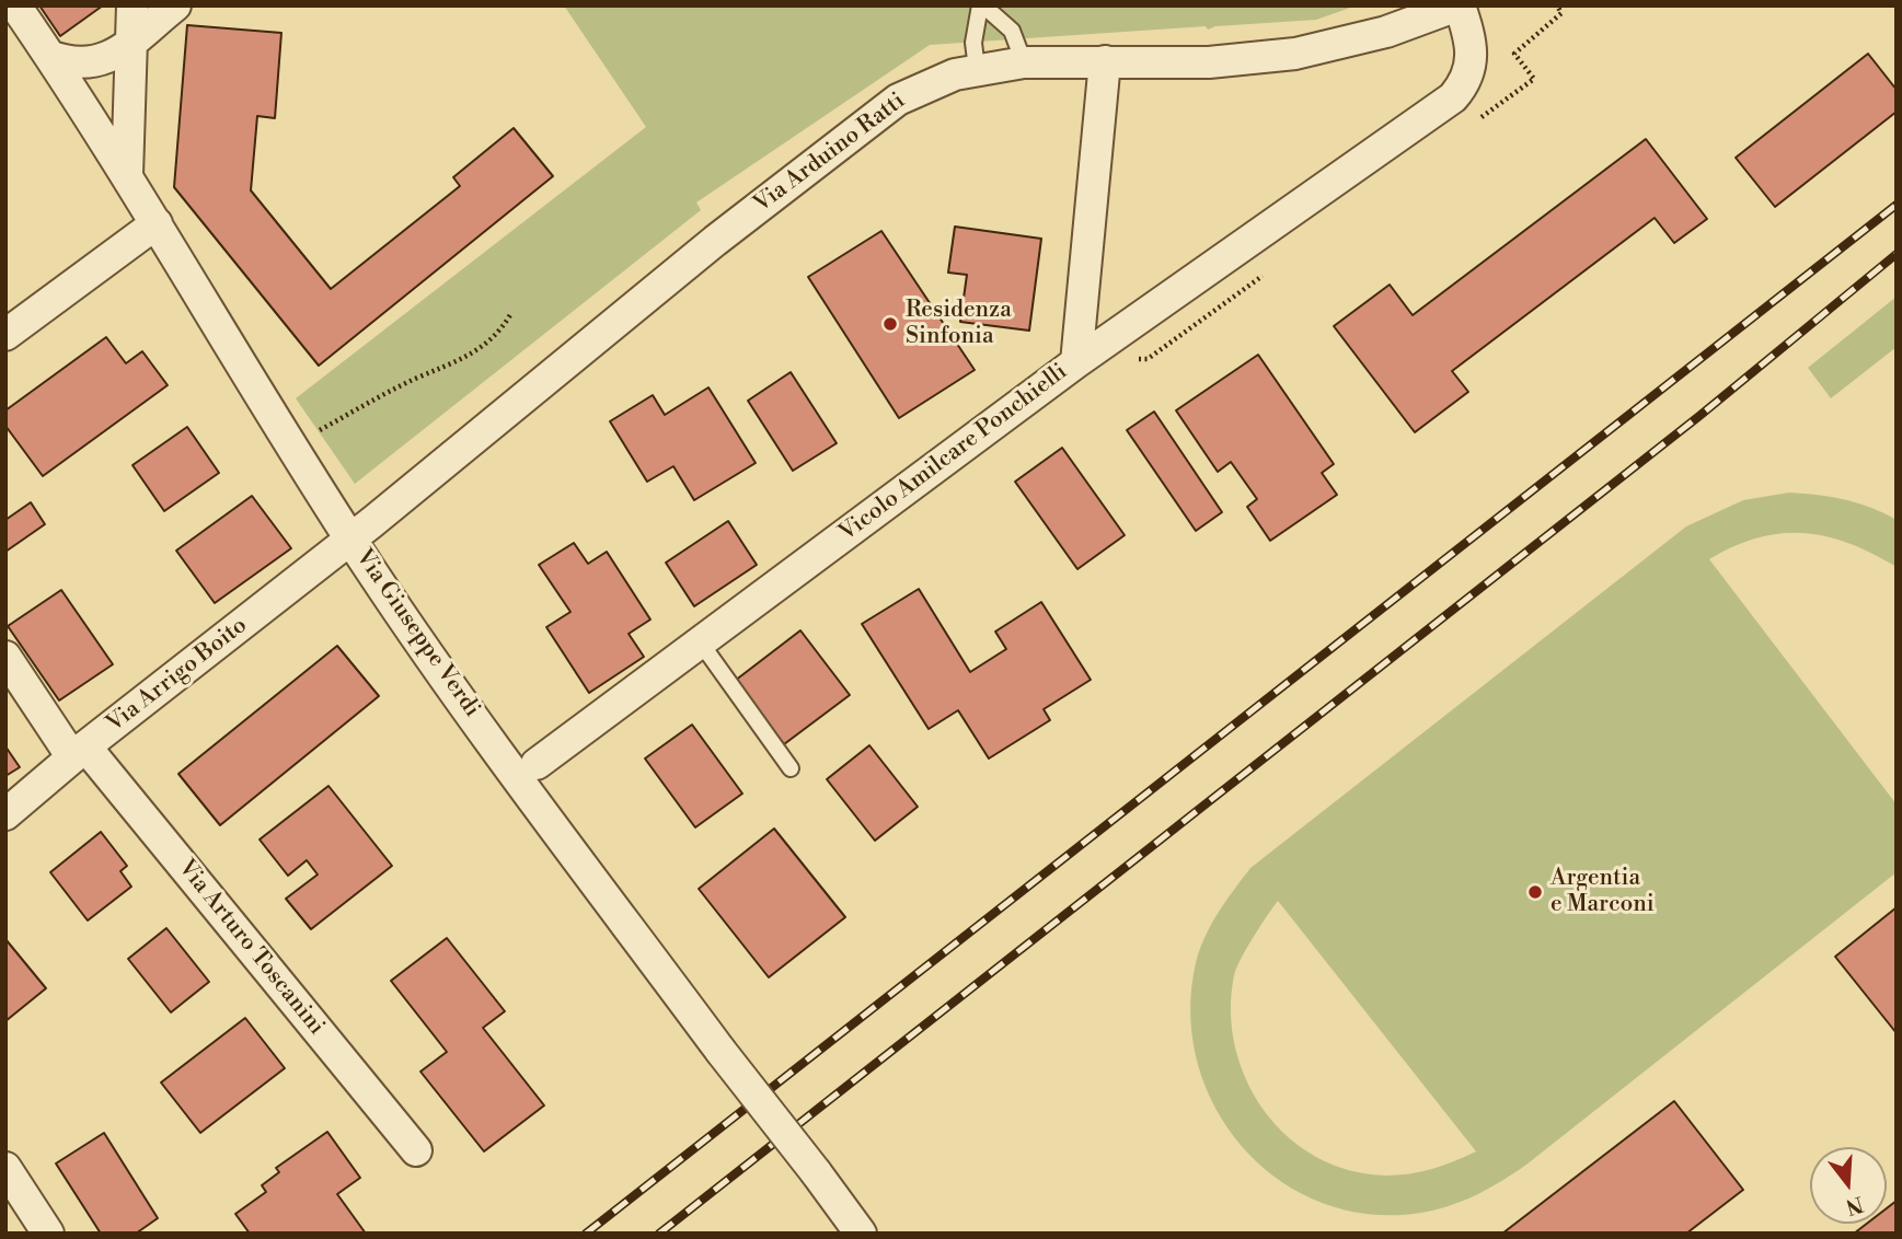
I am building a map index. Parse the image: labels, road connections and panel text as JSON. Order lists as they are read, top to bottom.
{
  "streets": {
    "street": [
      "Via Arduino Ratti",
      "Vicolo Amilcare Ponchielli",
      "Via Giuseppe Verdi",
      "Via Arrigo Boito",
      "Via Arturo Toscanini"
    ]
  },
  "crossings": [
    ["Via Arduino Ratti", "Vicolo Amilcare Ponchielli"],
    ["Via Arduino Ratti", "Via Giuseppe Verdi"],
    ["Via Arduino Ratti", "Via Arrigo Boito"],
    ["Via Giuseppe Verdi", "Via Arrigo Boito"],
    ["Via Arrigo Boito", "Via Arturo Toscanini"]
  ],
  "places": ["Residenza Sinfonia", "Argentia e Marconi"],
  "north": "bottom"
}
